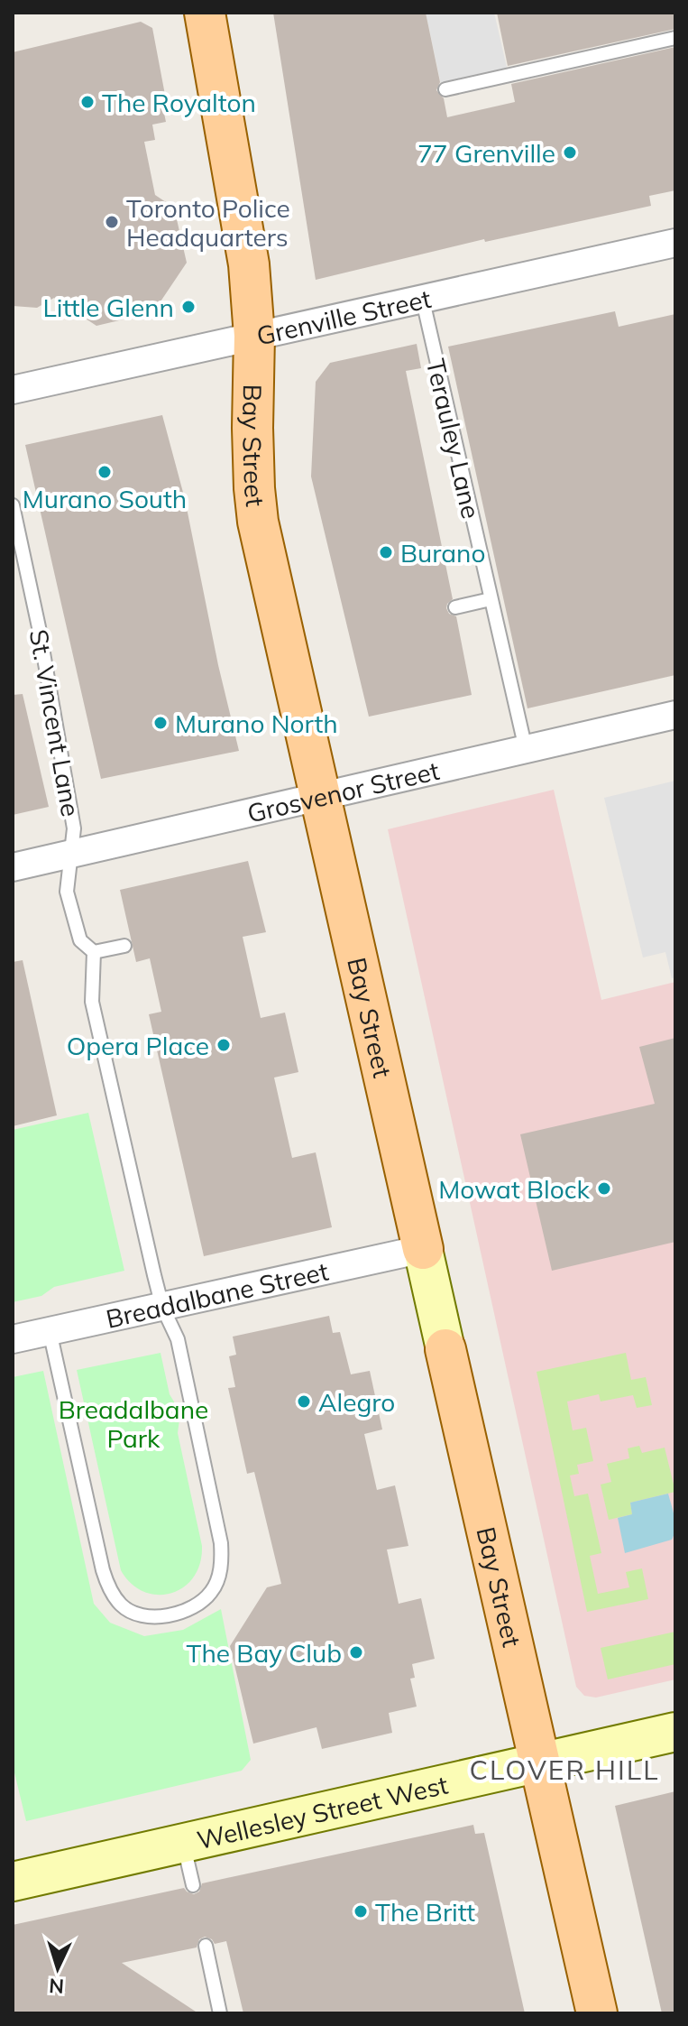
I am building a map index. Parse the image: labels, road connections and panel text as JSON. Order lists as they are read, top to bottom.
{
  "streets": {
    "main road": ["Bay Street"],
    "street": [
      "Grenville Street",
      "Grosvenor Street",
      "Breadalbane Street",
      "Wellesley Street West"
    ],
    "lane": ["Terauley Lane", "St. Vincent Lane"]
  },
  "crossings": [
    ["Grenville Street", "Terauley Lane"],
    ["Grenville Street", "Bay Street"],
    ["Terauley Lane", "Grosvenor Street"],
    ["Bay Street", "Grosvenor Street"],
    ["Bay Street", "Breadalbane Street"],
    ["Bay Street", "Wellesley Street West"],
    ["St. Vincent Lane", "Grosvenor Street"]
  ],
  "districts": ["CLOVER HILL"],
  "parks": ["Breadalbane Park"],
  "places": [
    "The Royalton",
    "77 Grenville",
    "Toronto Police Headquarters",
    "Little Glenn",
    "Murano South",
    "Burano",
    "Murano North",
    "Opera Place",
    "Mowat Block",
    "Alegro",
    "The Bay Club",
    "The Britt"
  ],
  "north": "bottom"
}
